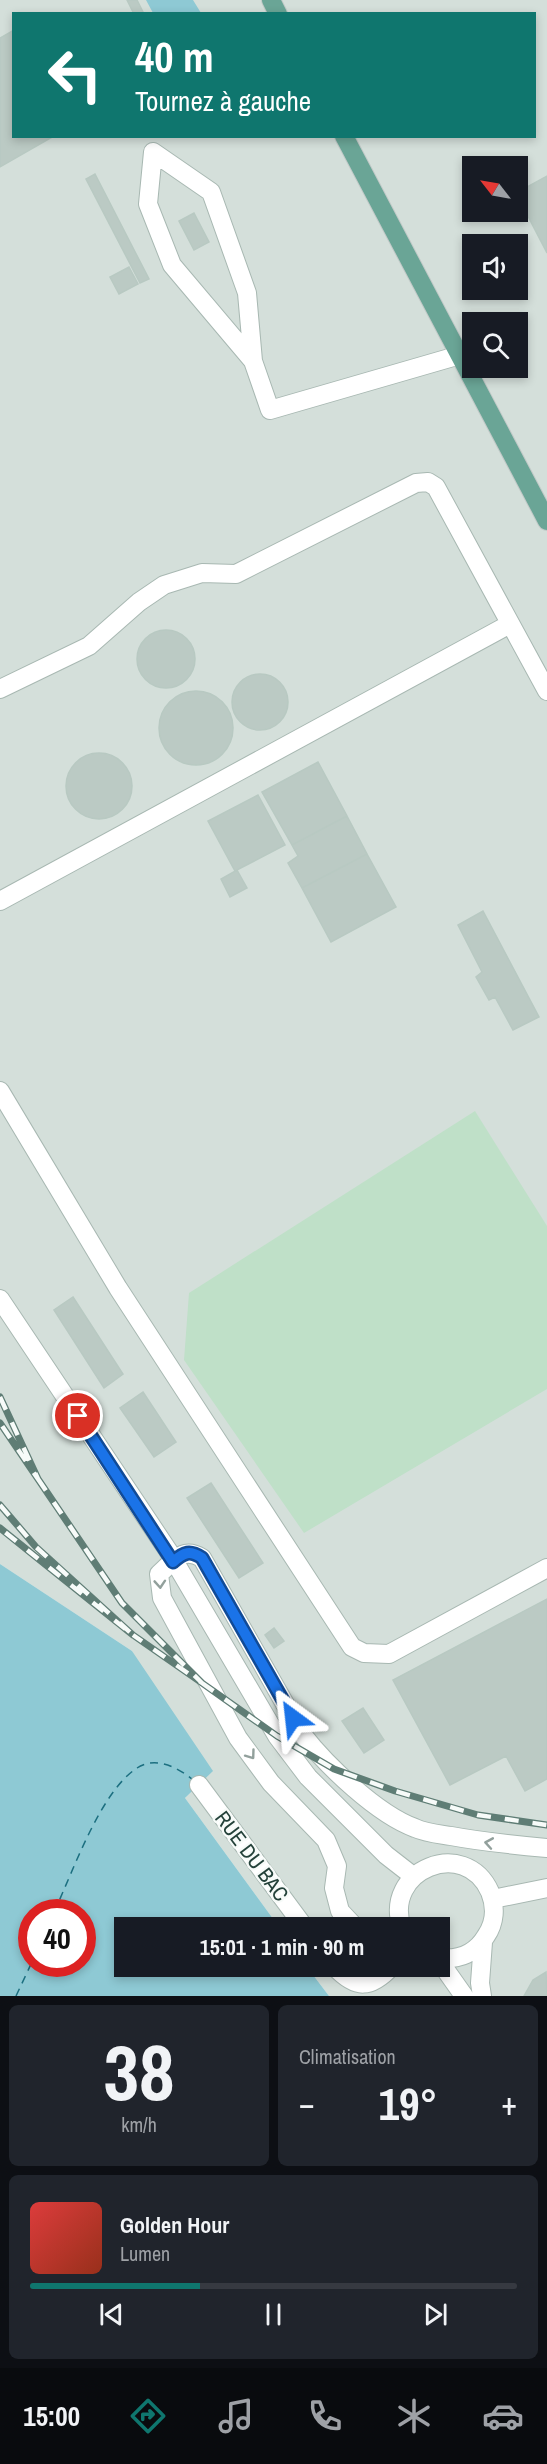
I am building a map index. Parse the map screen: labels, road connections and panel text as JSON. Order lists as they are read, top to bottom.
{
  "streets": {
    "street": ["RUE DU BAC"]
  },
  "north": "top left",
  "page": {
    "turn": ["40 m", "Tournez à gauche"],
    "limit": "40",
    "trip": "15:01 · 1 min · 90 m",
    "tile": [
      ["38", "km/h"],
      "Climatisation"
    ],
    "heat": ["−", "19°", "+"],
    "song": ["Golden Hour", "Lumen"],
    "tabs": "15:00"
  }
}
